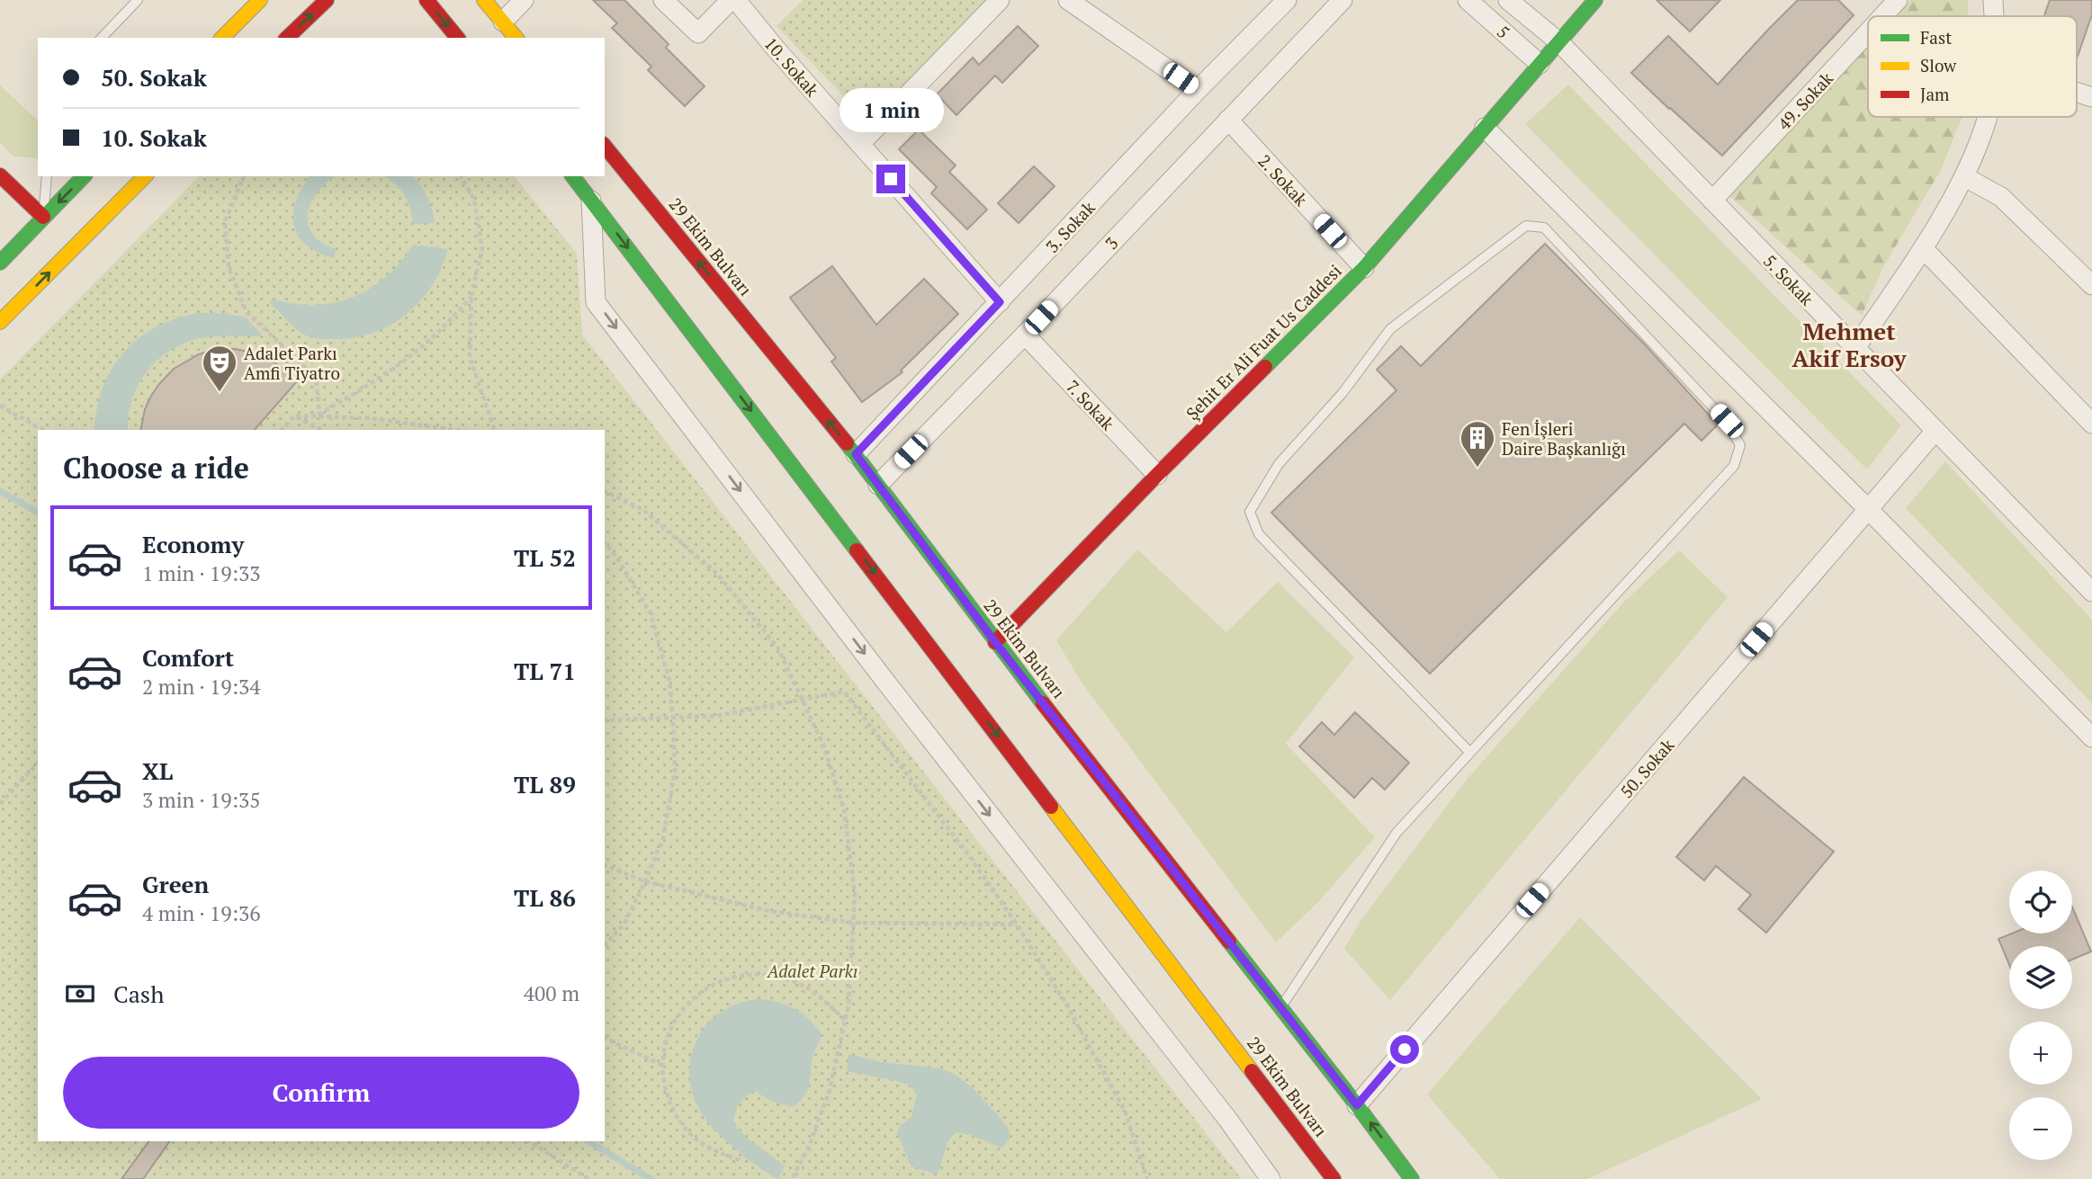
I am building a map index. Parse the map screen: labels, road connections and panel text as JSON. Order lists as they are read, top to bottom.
{
  "streets": {
    "main road": ["29 Ekim Bulvarı", "Şehit Er Ali Fuat Us Caddesi"],
    "street": [
      "5",
      "10. Sokak",
      "49. Sokak",
      "2. Sokak",
      "3. Sokak",
      "3",
      "5. Sokak",
      "7. Sokak",
      "50. Sokak"
    ]
  },
  "crossings": [
    ["5", "Şehit Er Ali Fuat Us Caddesi"],
    ["10. Sokak", "3. Sokak"],
    ["49. Sokak", "5. Sokak"],
    ["2. Sokak", "3"],
    ["2. Sokak", "Şehit Er Ali Fuat Us Caddesi"],
    ["3. Sokak", "29 Ekim Bulvarı"],
    ["3", "29 Ekim Bulvarı"],
    ["3", "7. Sokak"],
    ["29 Ekim Bulvarı", "Şehit Er Ali Fuat Us Caddesi"],
    ["29 Ekim Bulvarı", "50. Sokak"],
    ["5. Sokak", "Şehit Er Ali Fuat Us Caddesi"],
    ["5. Sokak", "50. Sokak"],
    ["Şehit Er Ali Fuat Us Caddesi", "7. Sokak"]
  ],
  "districts": ["Mehmet Akif Ersoy"],
  "parks": ["Adalet Parkı"],
  "places": {
    "theatre": ["Adalet Parkı Amfi Tiyatro"],
    "building": ["Fen İşleri Daire Başkanlığı"]
  },
  "legend": ["Fast", "Slow", "Jam"],
  "page": {
    "banner": ["50. Sokak", "10. Sokak"],
    "bubble": "1 min",
    "heading": "Choose a ride",
    "list": [
      {
        "name": "Economy",
        "note": "1 min · 19:33",
        "value": "TL 52"
      },
      {
        "name": "Comfort",
        "note": "2 min · 19:34",
        "value": "TL 71"
      },
      {
        "name": "XL",
        "note": "3 min · 19:35",
        "value": "TL 89"
      },
      {
        "name": "Green",
        "note": "4 min · 19:36",
        "value": "TL 86"
      }
    ],
    "map_buttons": ["+", "−"],
    "pay": ["Cash", "400 m"],
    "buttons": "Confirm"
  }
}
